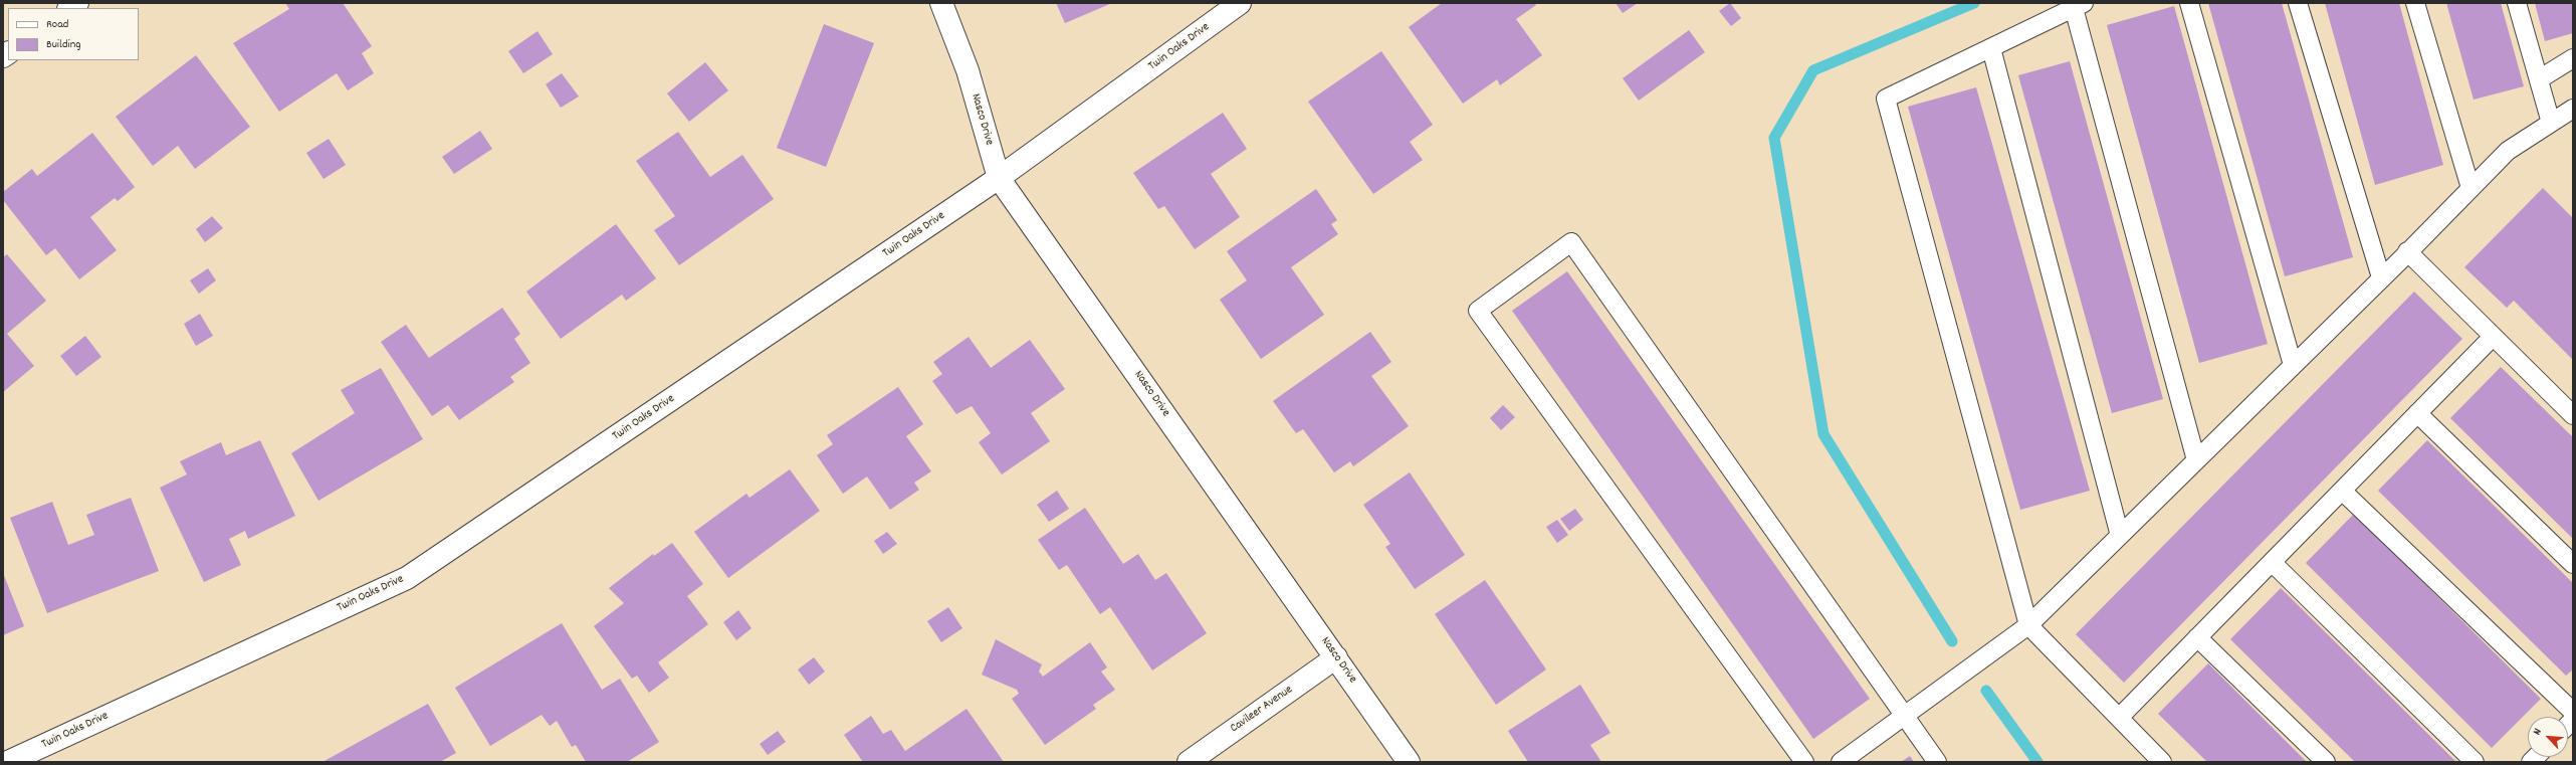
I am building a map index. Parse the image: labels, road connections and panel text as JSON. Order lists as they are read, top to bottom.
{
  "streets": {
    "street": ["Twin Oaks Drive", "Nasco Drive", "Cavileer Avenue"]
  },
  "crossings": [
    ["Twin Oaks Drive", "Nasco Drive"],
    ["Nasco Drive", "Cavileer Avenue"]
  ],
  "legend": ["Road", "Building"],
  "north": "top left"
}
